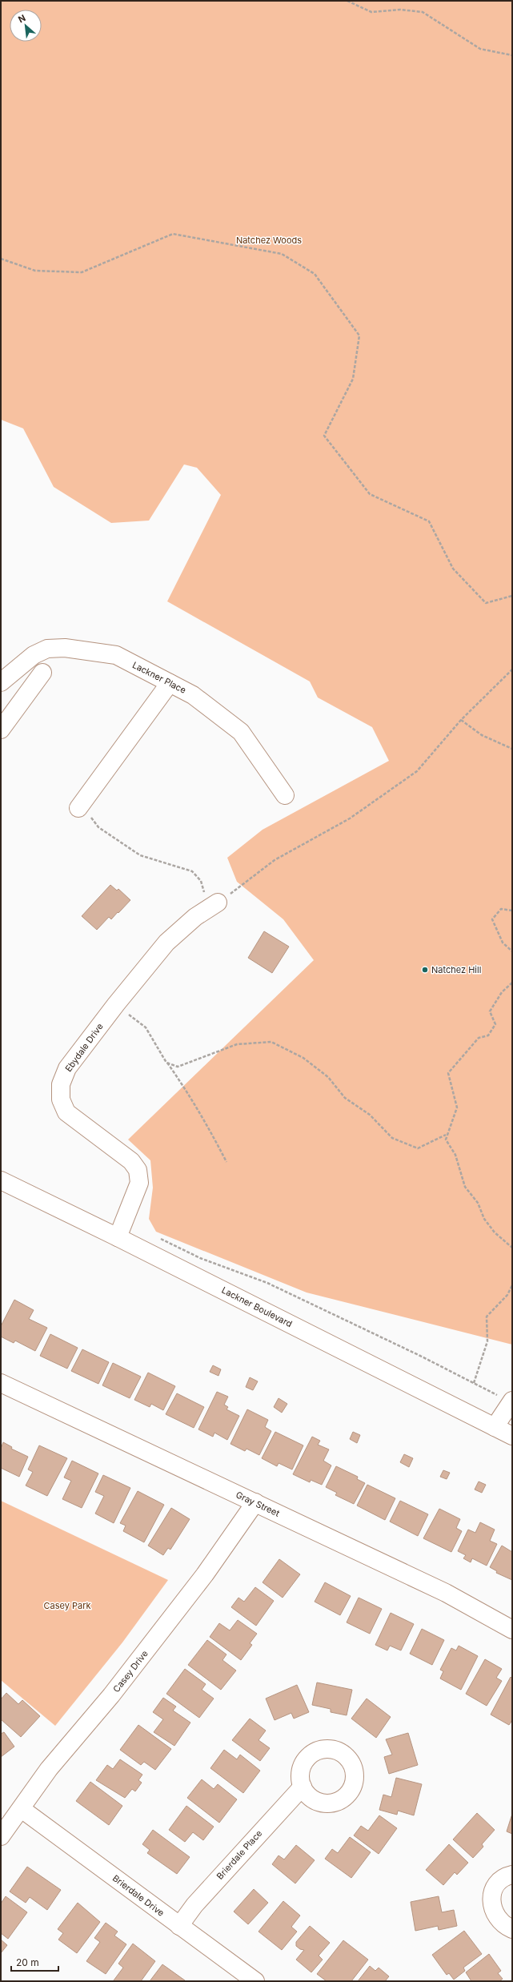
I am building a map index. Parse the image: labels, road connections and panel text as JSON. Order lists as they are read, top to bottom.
{
  "streets": {
    "street": [
      "Lackner Place",
      "Ebydale Drive",
      "Lackner Boulevard",
      "Gray Street",
      "Casey Drive",
      "Brierdale Place",
      "Brierdale Drive"
    ]
  },
  "crossings": [
    ["Ebydale Drive", "Lackner Boulevard"],
    ["Gray Street", "Casey Drive"],
    ["Casey Drive", "Brierdale Drive"],
    ["Brierdale Place", "Brierdale Drive"]
  ],
  "parks": ["Natchez Woods", "Casey Park"],
  "places": ["Natchez Hill"],
  "scale_bar": "20 m",
  "north": "top left"
}
